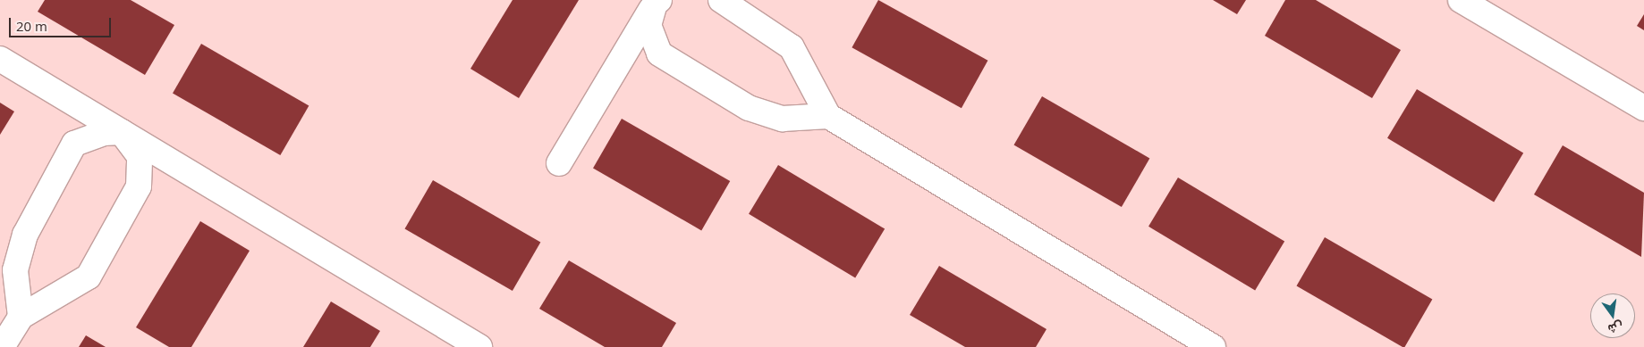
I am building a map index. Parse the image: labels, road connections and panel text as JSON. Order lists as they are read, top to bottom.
{
  "scale_bar": "20 m",
  "north": "bottom"
}
